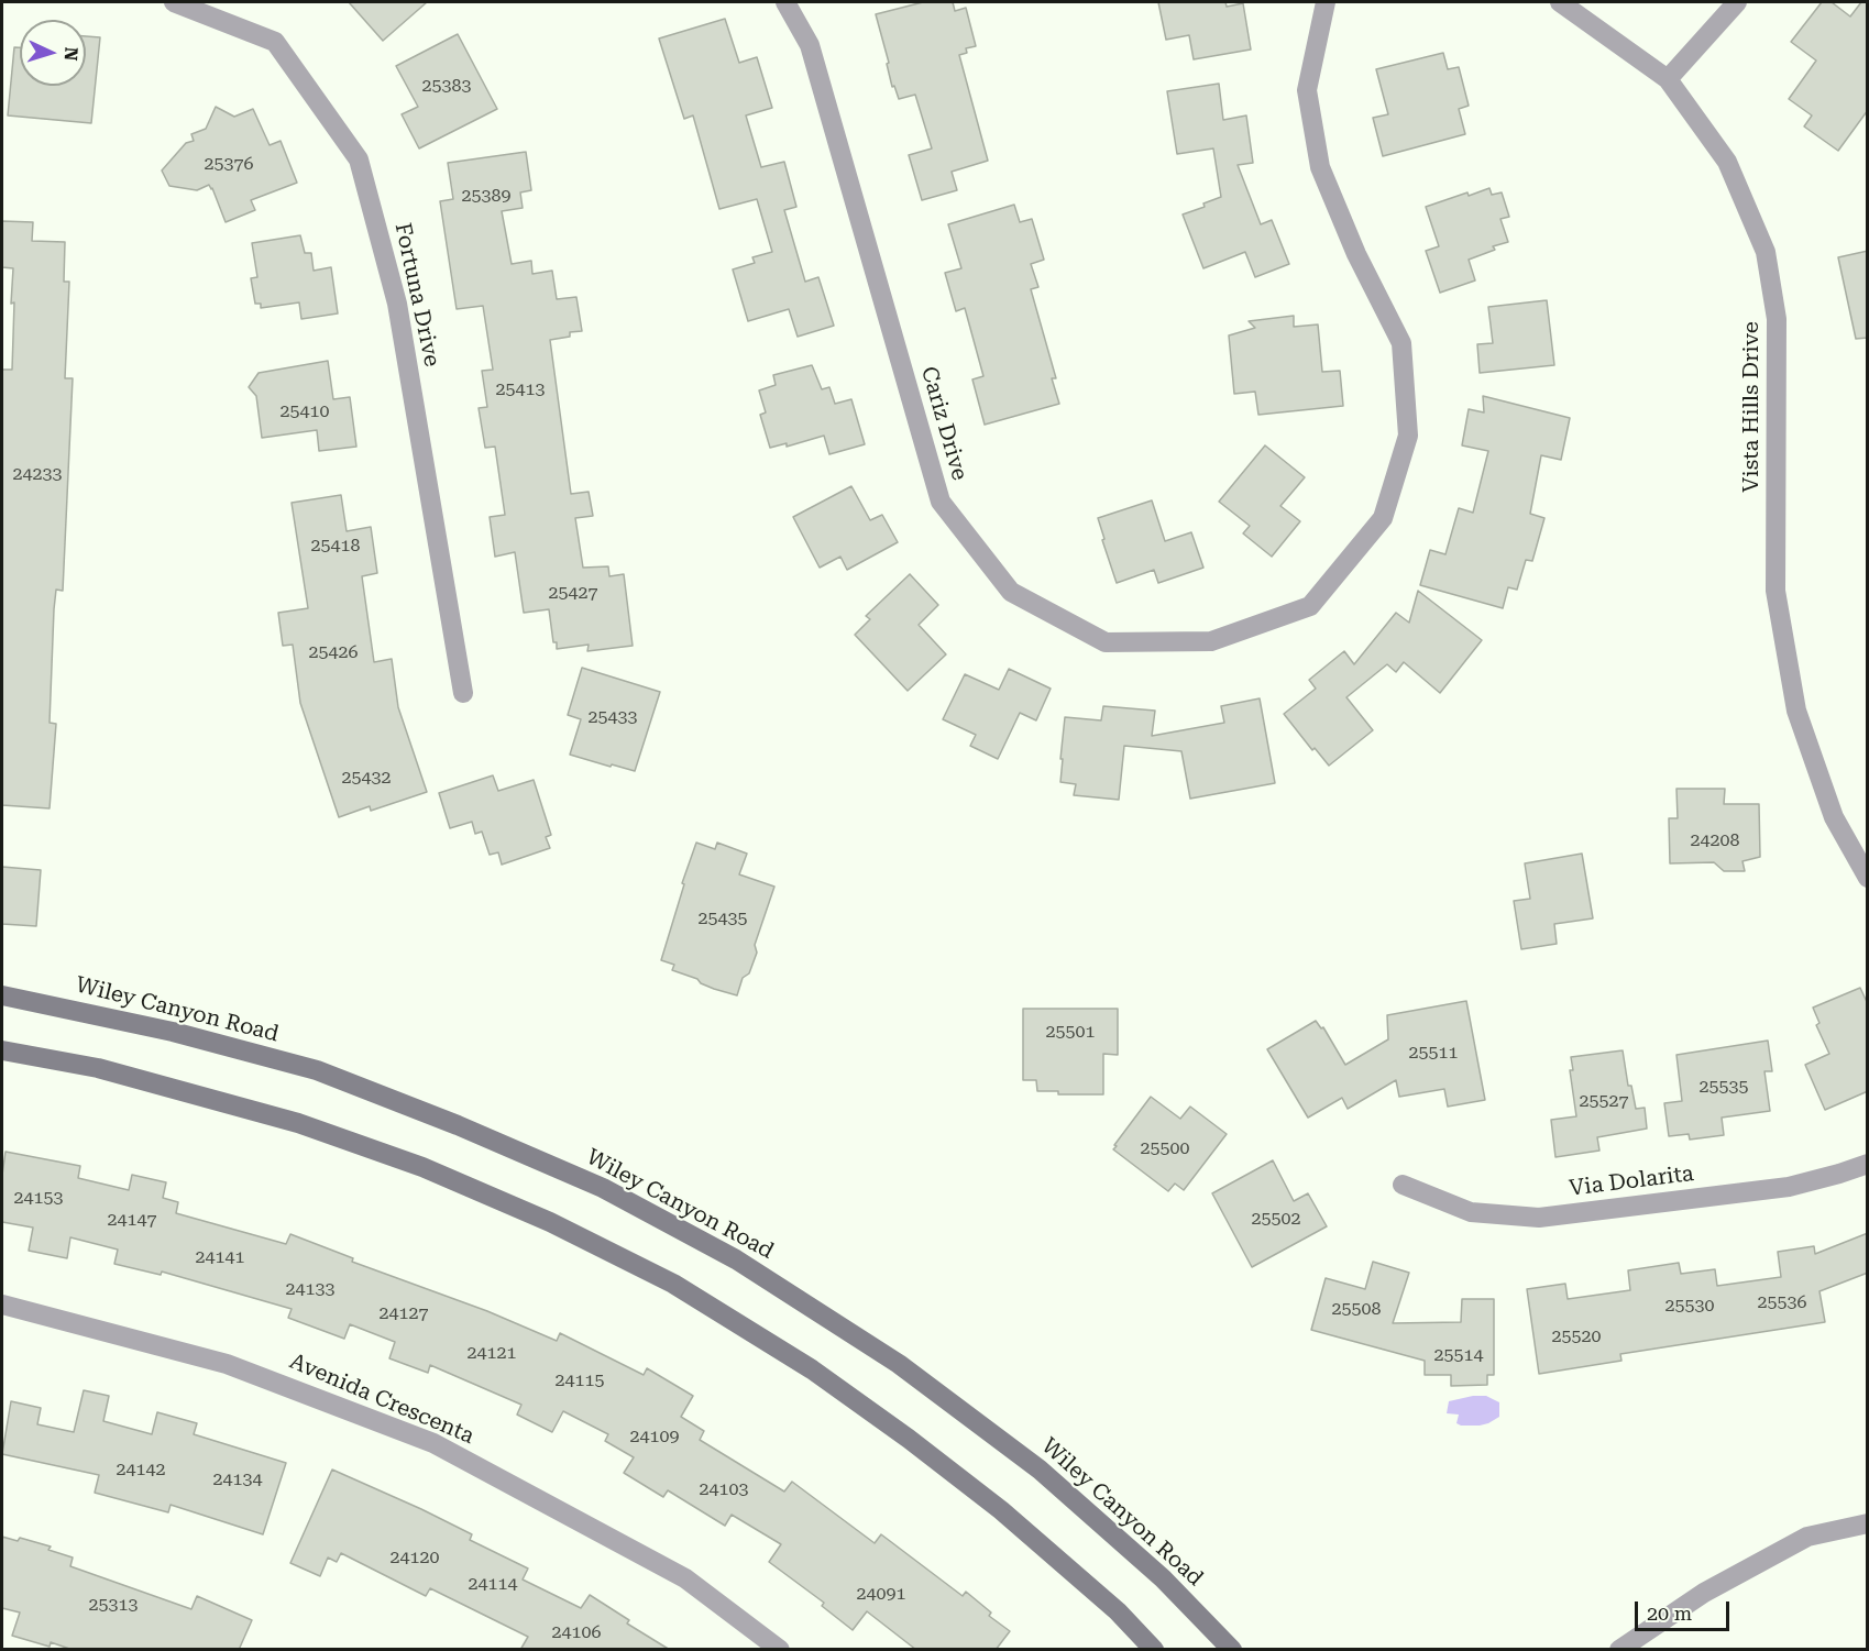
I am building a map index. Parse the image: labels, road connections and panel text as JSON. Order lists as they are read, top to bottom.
{
  "streets": {
    "main road": ["Wiley Canyon Road"],
    "street": [
      "Fortuna Drive",
      "Vista Hills Drive",
      "Cariz Drive",
      "Via Dolarita",
      "Avenida Crescenta"
    ]
  },
  "house_numbers": [
    "25383",
    "25376",
    "25389",
    "25413",
    "25410",
    "24233",
    "25418",
    "25427",
    "25426",
    "25433",
    "25432",
    "24208",
    "25435",
    "25501",
    "25511",
    "25535",
    "25527",
    "25500",
    "24153",
    "25502",
    "24147",
    "24141",
    "24133",
    "25536",
    "25530",
    "25508",
    "24127",
    "25520",
    "24121",
    "25514",
    "24115",
    "24109",
    "24142",
    "24134",
    "24103",
    "24120",
    "24114",
    "24091",
    "25313",
    "24106"
  ],
  "scale_bar": "20 m",
  "north": "right"
}
